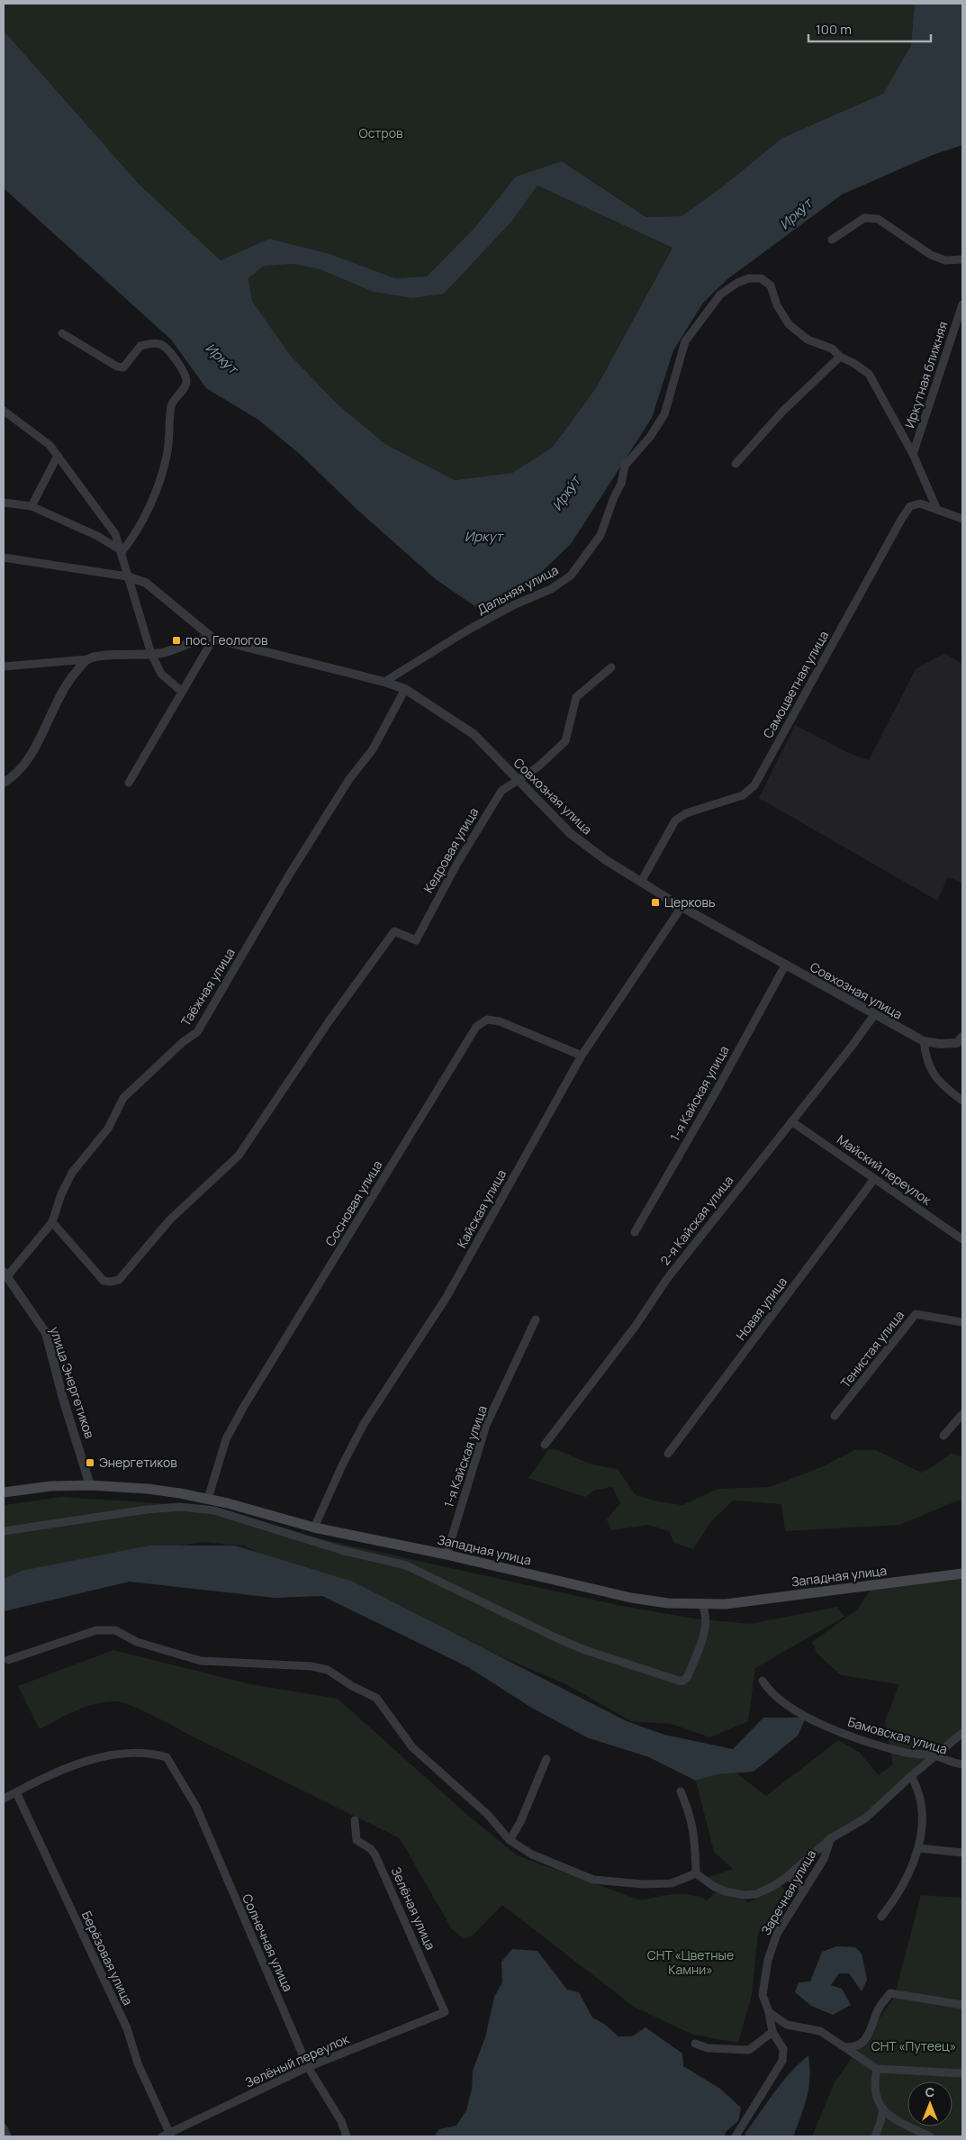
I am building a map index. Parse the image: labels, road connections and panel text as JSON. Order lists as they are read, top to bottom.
{
  "streets": {
    "main road": ["Западная улица"],
    "street": [
      "Иркутная ближняя",
      "Дальняя улица",
      "Самоцветная улица",
      "Совхозная улица",
      "Кедровая улица",
      "Таёжная улица",
      "1-я Кайская улица",
      "Майский переулок",
      "Сосновая улица",
      "Кайская улица",
      "2-я Кайская улица",
      "Новая улица",
      "Тенистая улица",
      "улица Энергетиков",
      "Бамовская улица",
      "Заречная улица",
      "Зелёная улица",
      "Солнечная улица",
      "Берёзовая улица",
      "Зелёный переулок"
    ]
  },
  "crossings": [
    ["Иркутная ближняя", "Дальняя улица"],
    ["Дальняя улица", "Самоцветная улица"],
    ["Дальняя улица", "Совхозная улица"],
    ["Самоцветная улица", "Совхозная улица"],
    ["Совхозная улица", "Кедровая улица"],
    ["Совхозная улица", "Таёжная улица"],
    ["Совхозная улица", "1-я Кайская улица"],
    ["Совхозная улица", "Кайская улица"],
    ["Совхозная улица", "2-я Кайская улица"],
    ["Кедровая улица", "Таёжная улица"],
    ["Таёжная улица", "улица Энергетиков"],
    ["1-я Кайская улица", "Западная улица"],
    ["Майский переулок", "2-я Кайская улица"],
    ["Майский переулок", "Новая улица"],
    ["Сосновая улица", "Кайская улица"],
    ["Сосновая улица", "Западная улица"],
    ["Кайская улица", "Западная улица"],
    ["улица Энергетиков", "Западная улица"],
    ["Зелёная улица", "Зелёный переулок"],
    ["Солнечная улица", "Берёзовая улица"],
    ["Солнечная улица", "Зелёный переулок"],
    ["Берёзовая улица", "Зелёный переулок"]
  ],
  "water": ["Ирку́т", "Иркут"],
  "parks": ["Остров", "СНТ «Цветные Камни»", "СНТ «Путеец»"],
  "places": {
    "transit": ["пос. Геологов", "Церковь", "Энергетиков"]
  },
  "scale_bar": "100 m",
  "north": "top"
}
